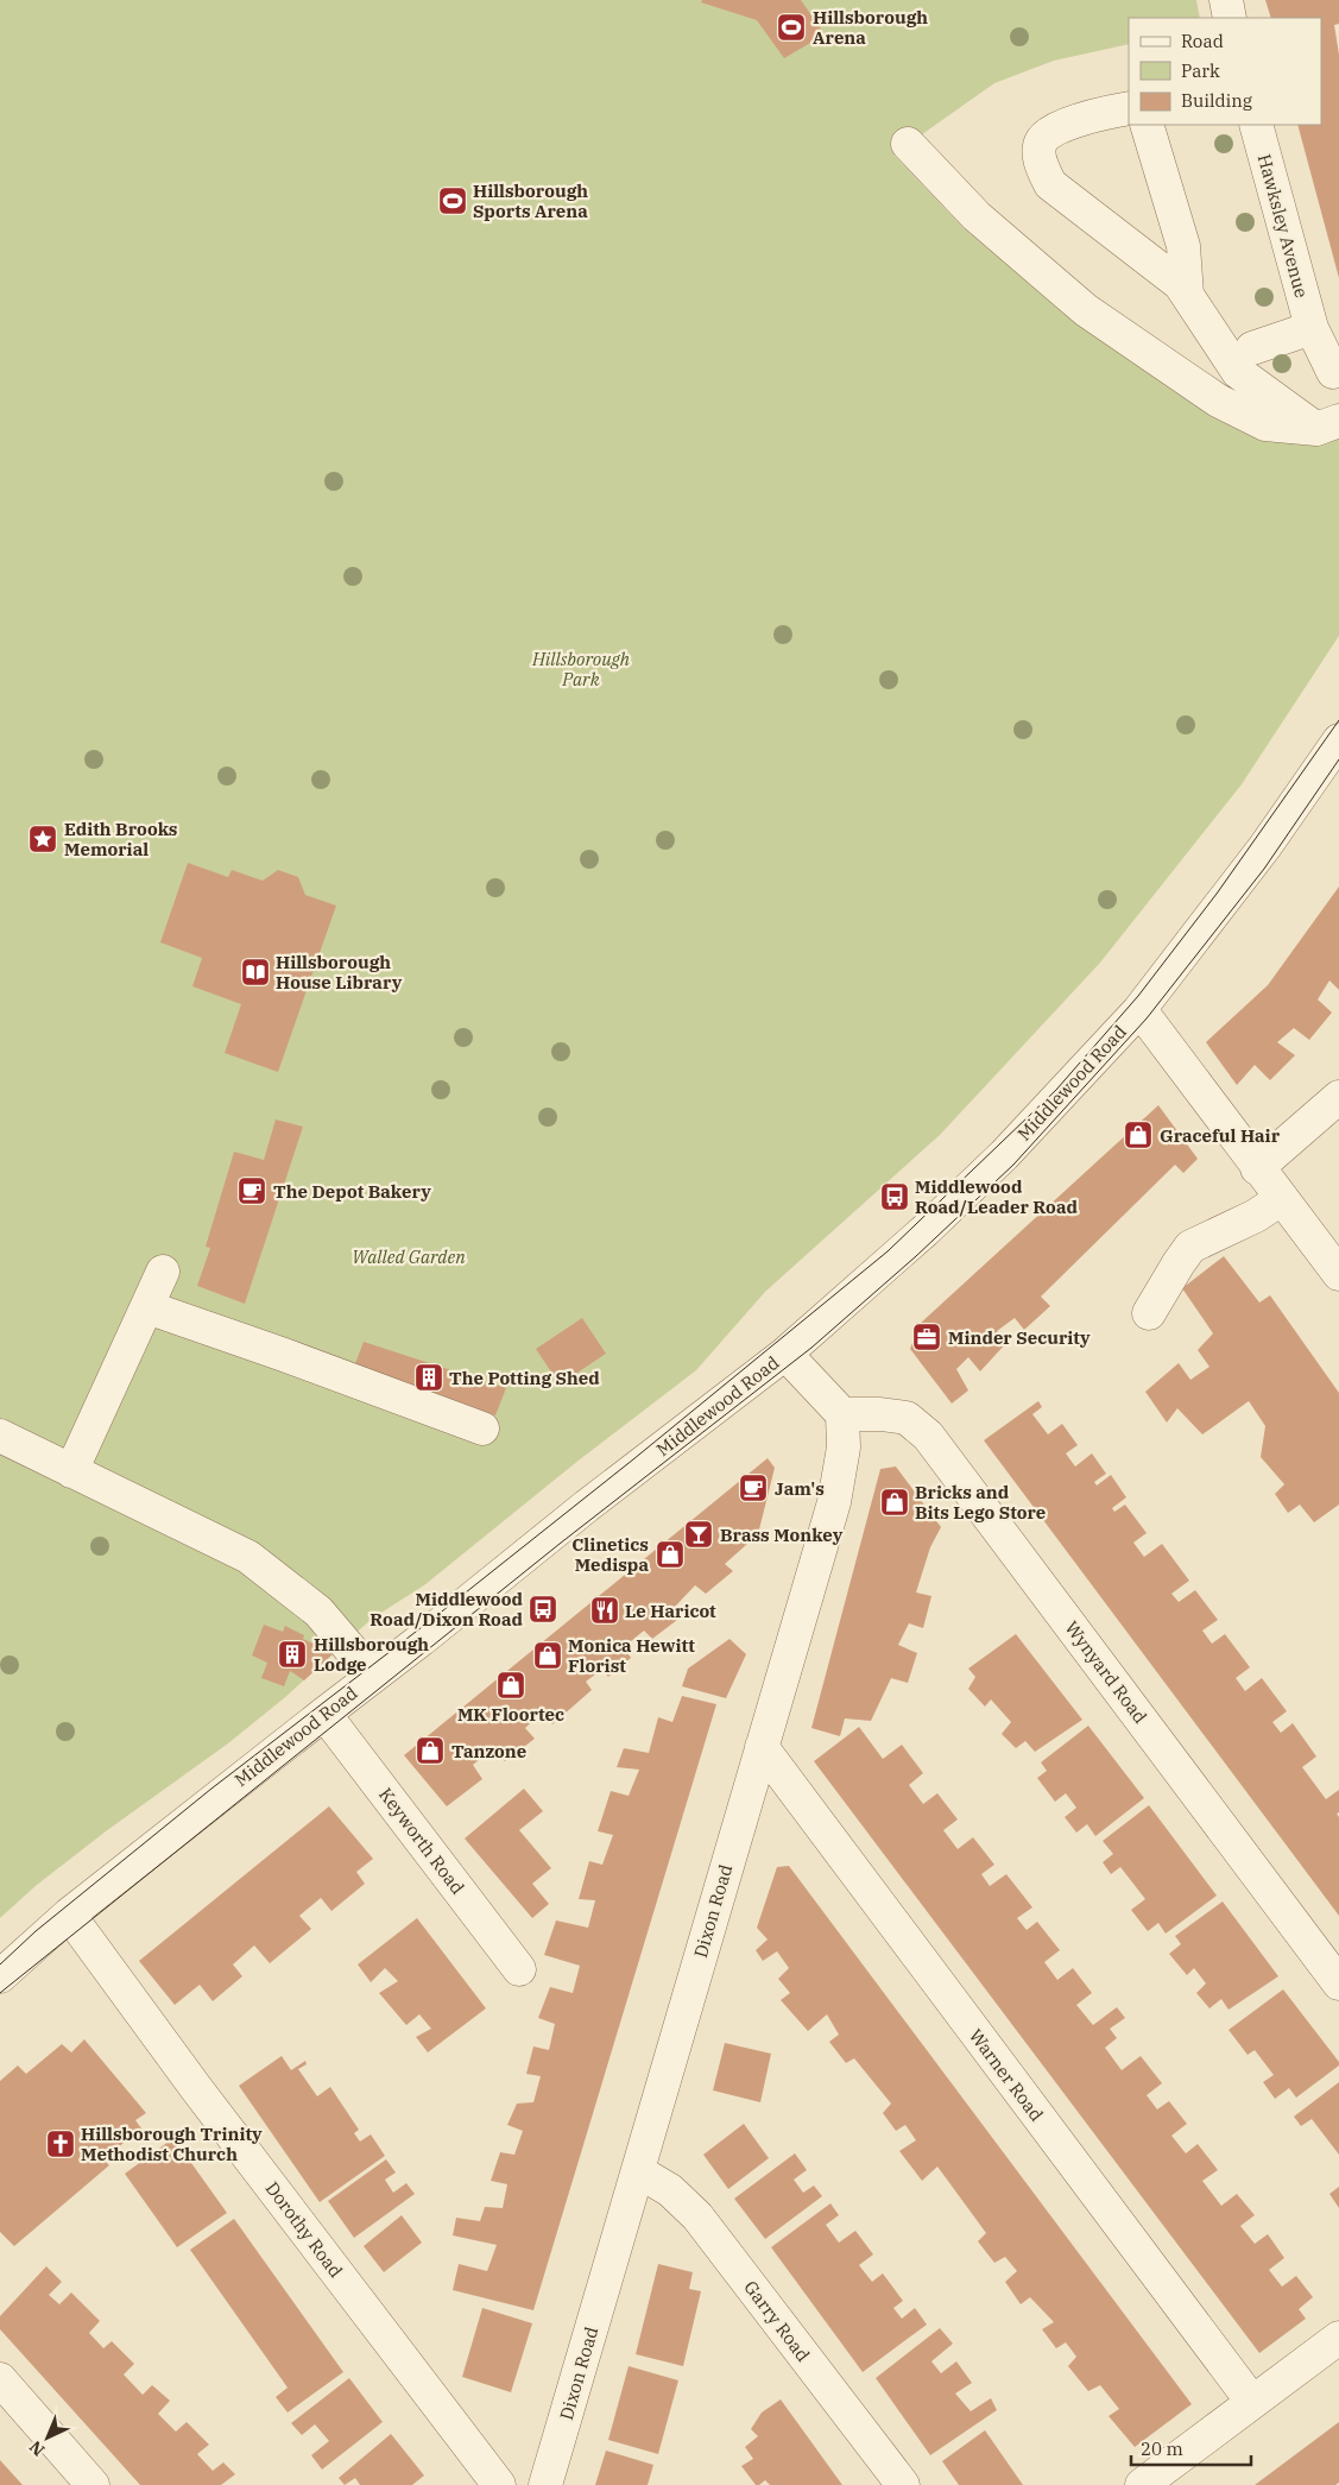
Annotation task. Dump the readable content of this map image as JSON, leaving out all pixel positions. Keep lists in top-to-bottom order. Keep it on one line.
{"streets":{"street":["Hawksley Avenue","Middlewood Road","Wynyard Road","Keyworth Road","Dixon Road","Warner Road","Dorothy Road","Garry Road"]},"crossings":[["Middlewood Road","Keyworth Road"],["Middlewood Road","Dorothy Road"],["Wynyard Road","Dixon Road"],["Dixon Road","Warner Road"],["Dixon Road","Garry Road"]],"parks":["Hillsborough Park","Walled Garden"],"places":{"sports":["Hillsborough Arena","Hillsborough Sports Arena"],"place":["Edith Brooks Memorial"],"library":["Hillsborough House Library"],"shop":["Graceful Hair","Bricks and Bits Lego Store","Clinetics Medispa","Monica Hewitt Florist","MK Floortec","Tanzone"],"cafe":["The Depot Bakery","Jam's"],"bus stop":["Middlewood Road/Leader Road","Middlewood Road/Dixon Road"],"office":["Minder Security"],"building":["The Potting Shed","Hillsborough Lodge"],"bar":["Brass Monkey"],"restaurant":["Le Haricot"],"church":["Hillsborough Trinity Methodist Church"]},"legend":["Road","Park","Building"],"scale_bar":"20 m","north":"bottom left"}
